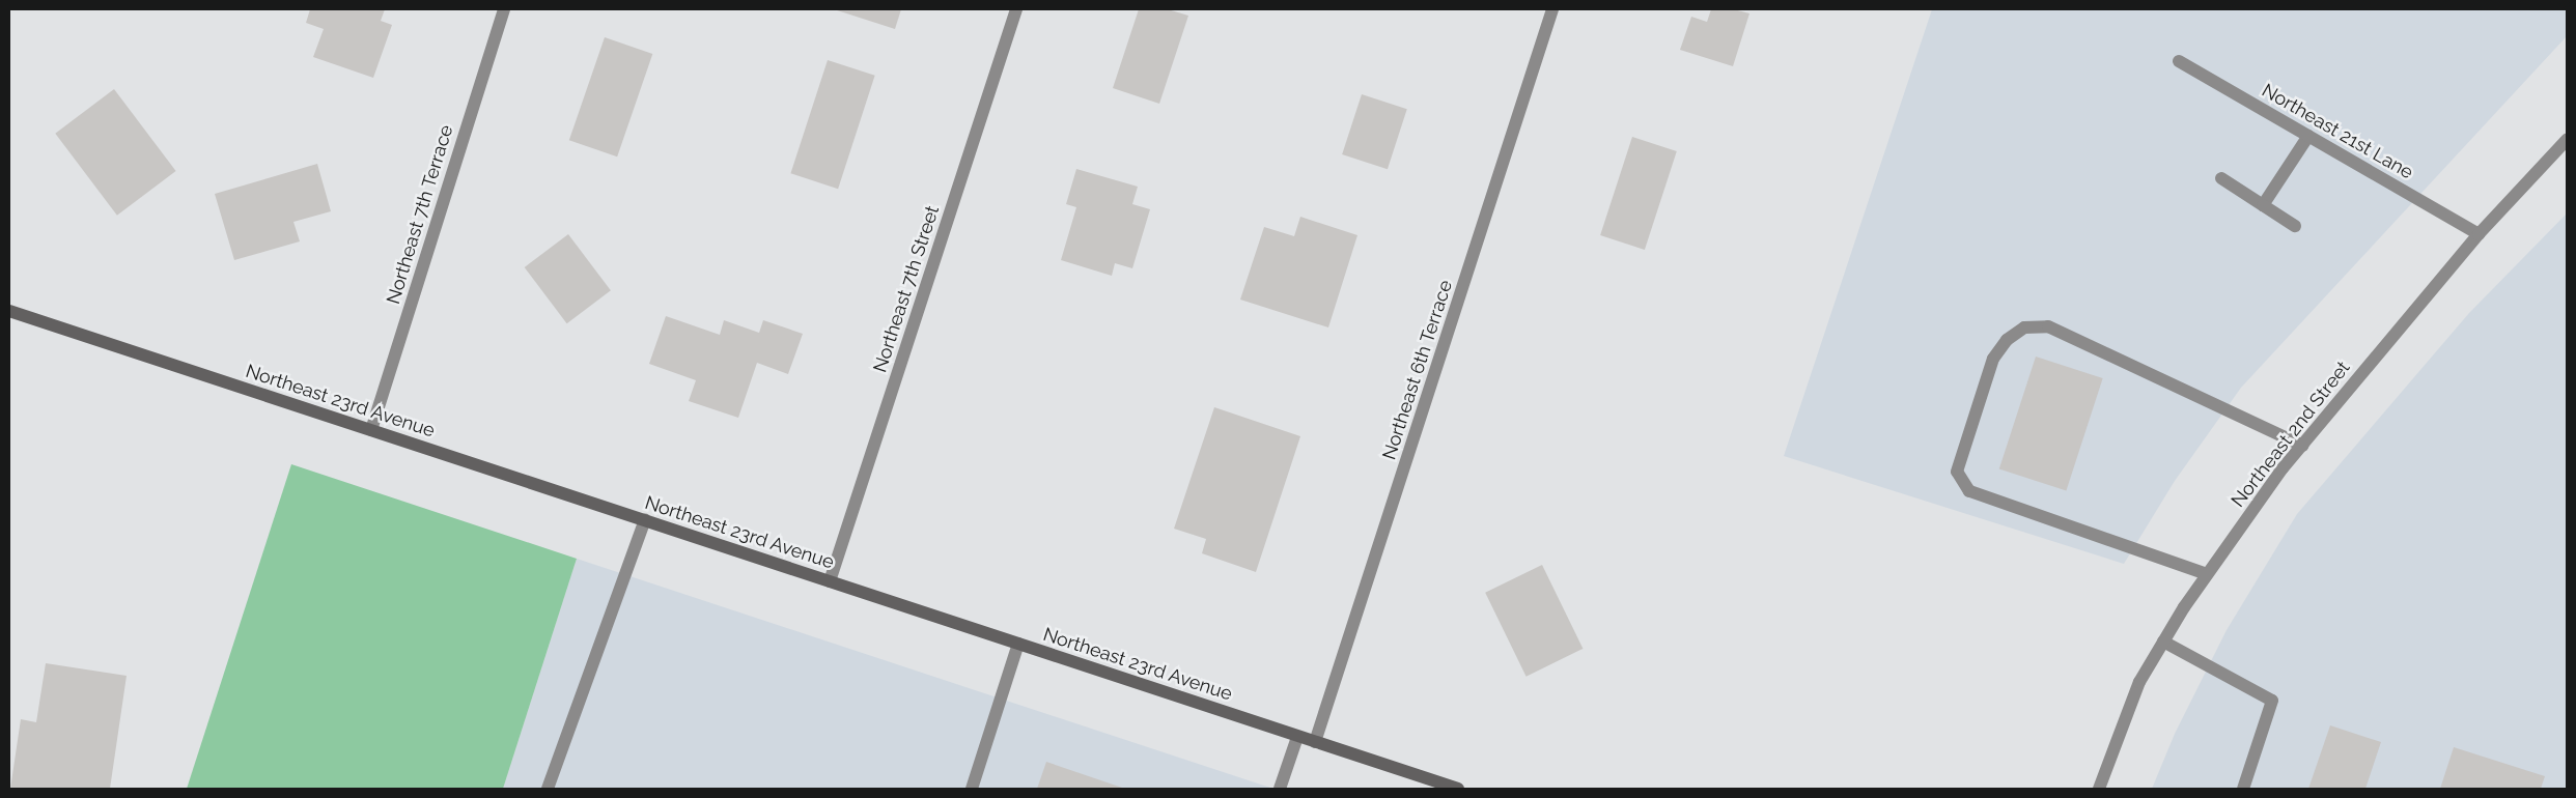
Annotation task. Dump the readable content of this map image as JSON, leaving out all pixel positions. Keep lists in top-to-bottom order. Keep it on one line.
{"streets":{"main road":["Northeast 23rd Avenue"],"street":["Northeast 21st Lane","Northeast 7th Terrace","Northeast 7th Street","Northeast 6th Terrace","Northeast 2nd Street"]},"crossings":[["Northeast 21st Lane","Northeast 2nd Street"],["Northeast 7th Terrace","Northeast 23rd Avenue"],["Northeast 7th Street","Northeast 23rd Avenue"],["Northeast 6th Terrace","Northeast 23rd Avenue"]]}
